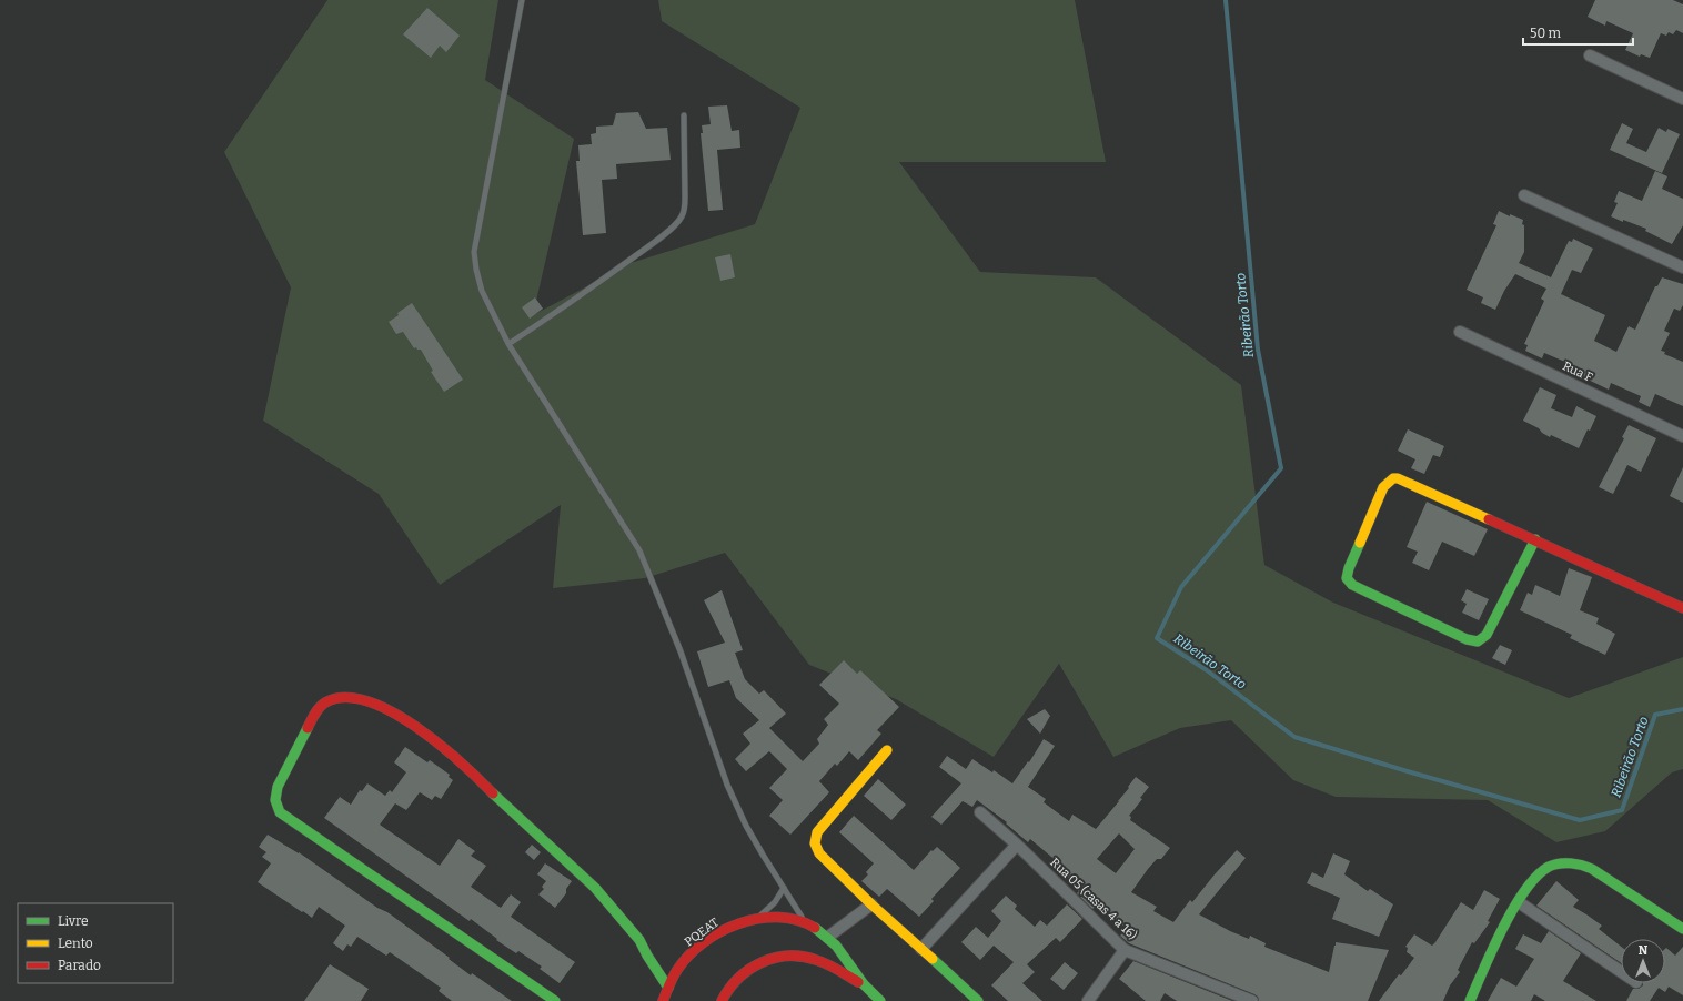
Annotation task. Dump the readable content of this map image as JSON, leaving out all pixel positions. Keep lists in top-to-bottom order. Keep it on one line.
{"streets":{"street":["Rua F","Rua 05 (casas 4 a 16)","PQEAT"]},"water":["Ribeirão Torto"],"legend":["Livre","Lento","Parado"],"scale_bar":"50 m","north":"top"}
